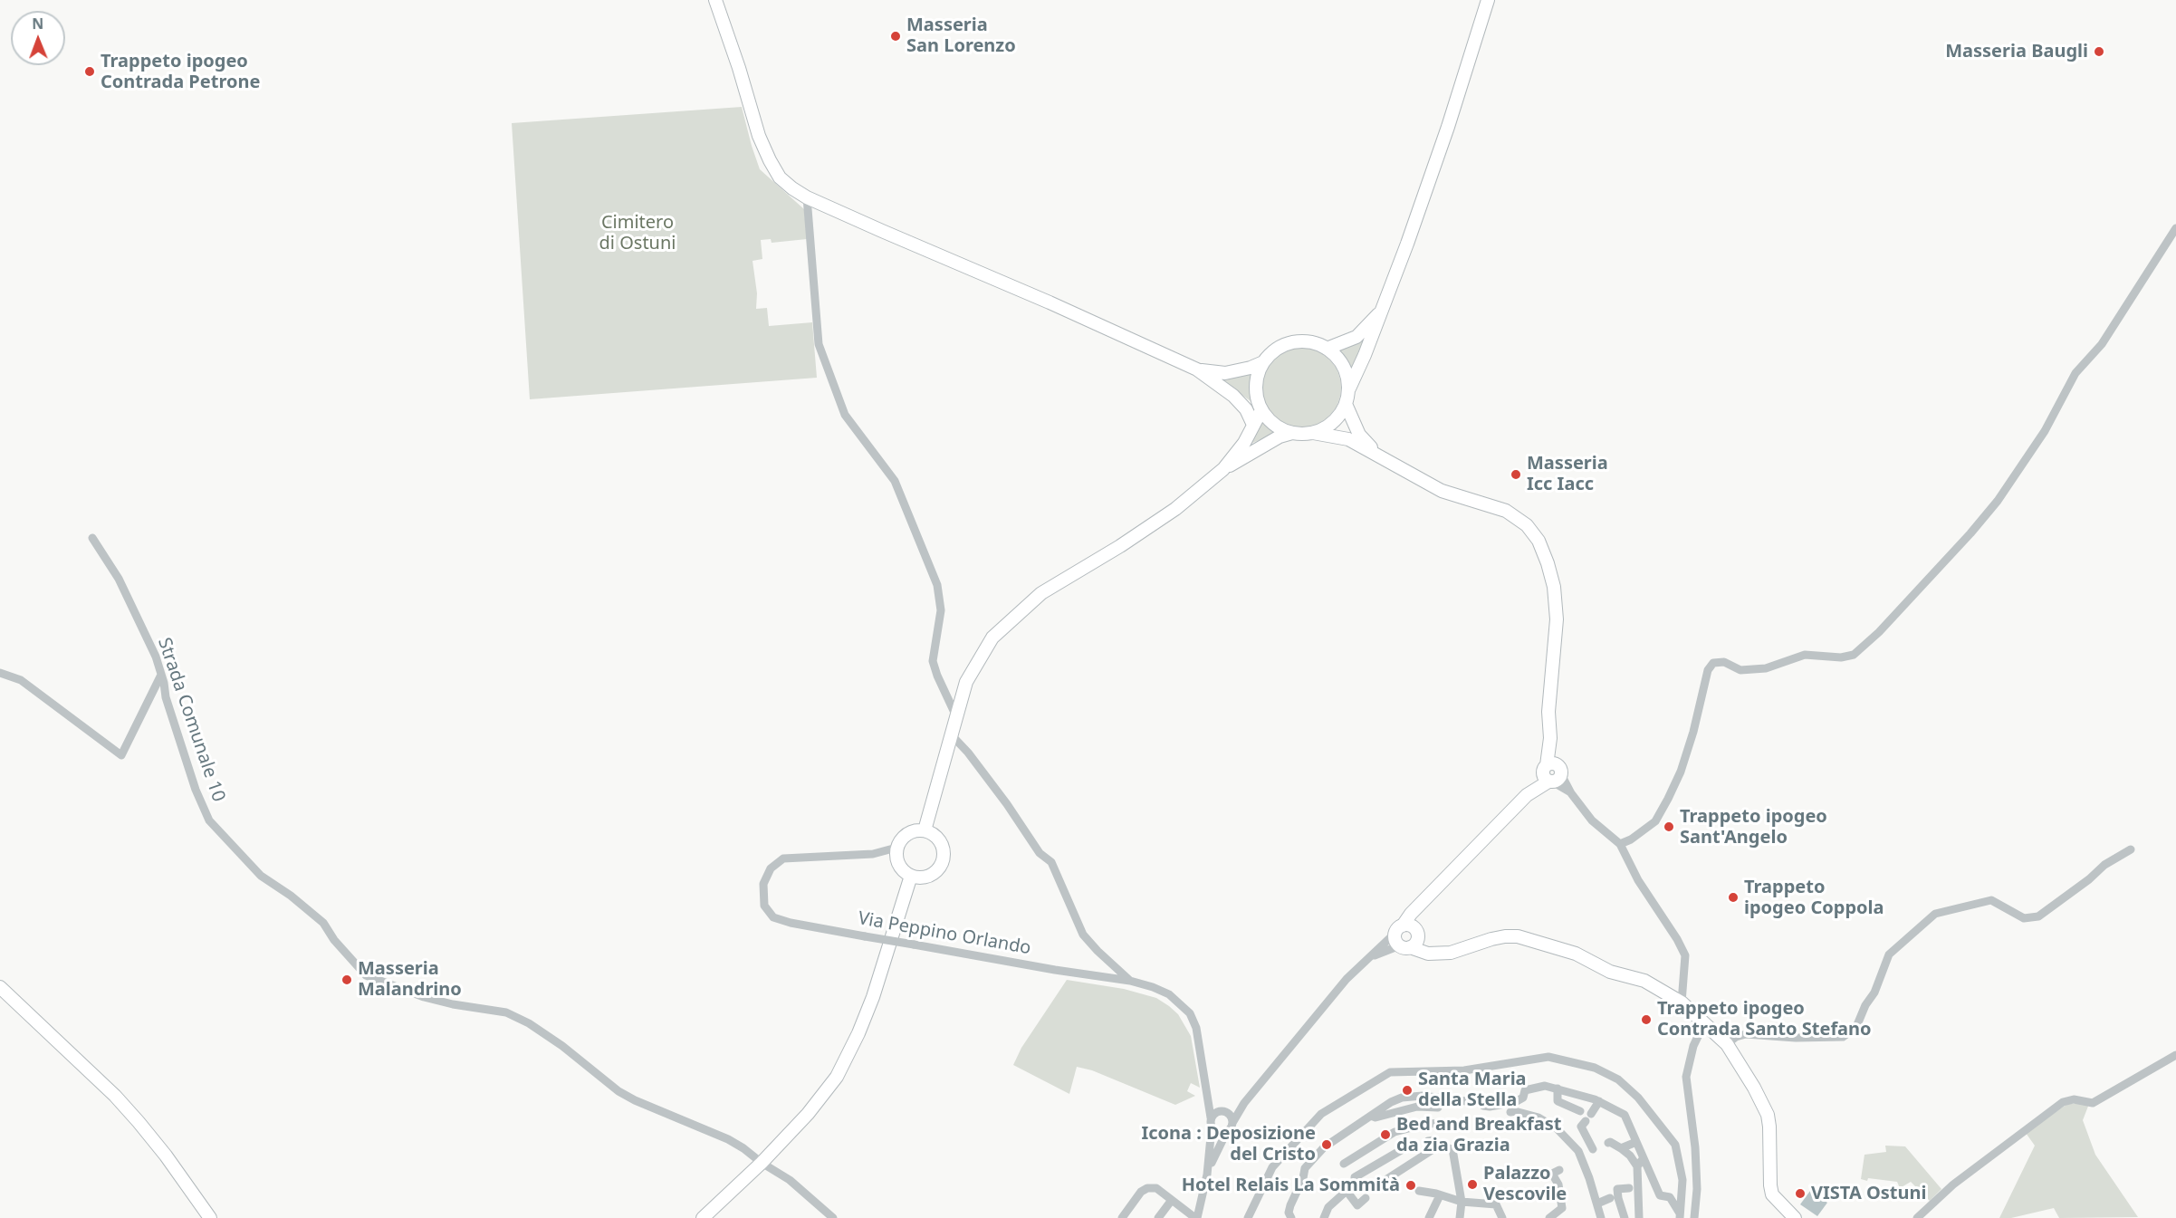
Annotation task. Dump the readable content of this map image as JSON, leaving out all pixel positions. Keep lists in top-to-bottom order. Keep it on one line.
{"streets":{"street":["Strada Comunale 10","Via Peppino Orlando"]},"parks":["Cimitero di Ostuni"],"places":["Masseria San Lorenzo","Masseria Baugli","Trappeto ipogeo Contrada Petrone","Masseria Icc Iacc","Trappeto ipogeo Sant'Angelo","Trappeto ipogeo Coppola","Masseria Malandrino","Trappeto ipogeo Contrada Santo Stefano","Santa Maria della Stella","Bed and Breakfast da zia Grazia","Icona : Deposizione del Cristo","Palazzo Vescovile","Hotel Relais La Sommità","VISTA Ostuni"],"north":"top"}
